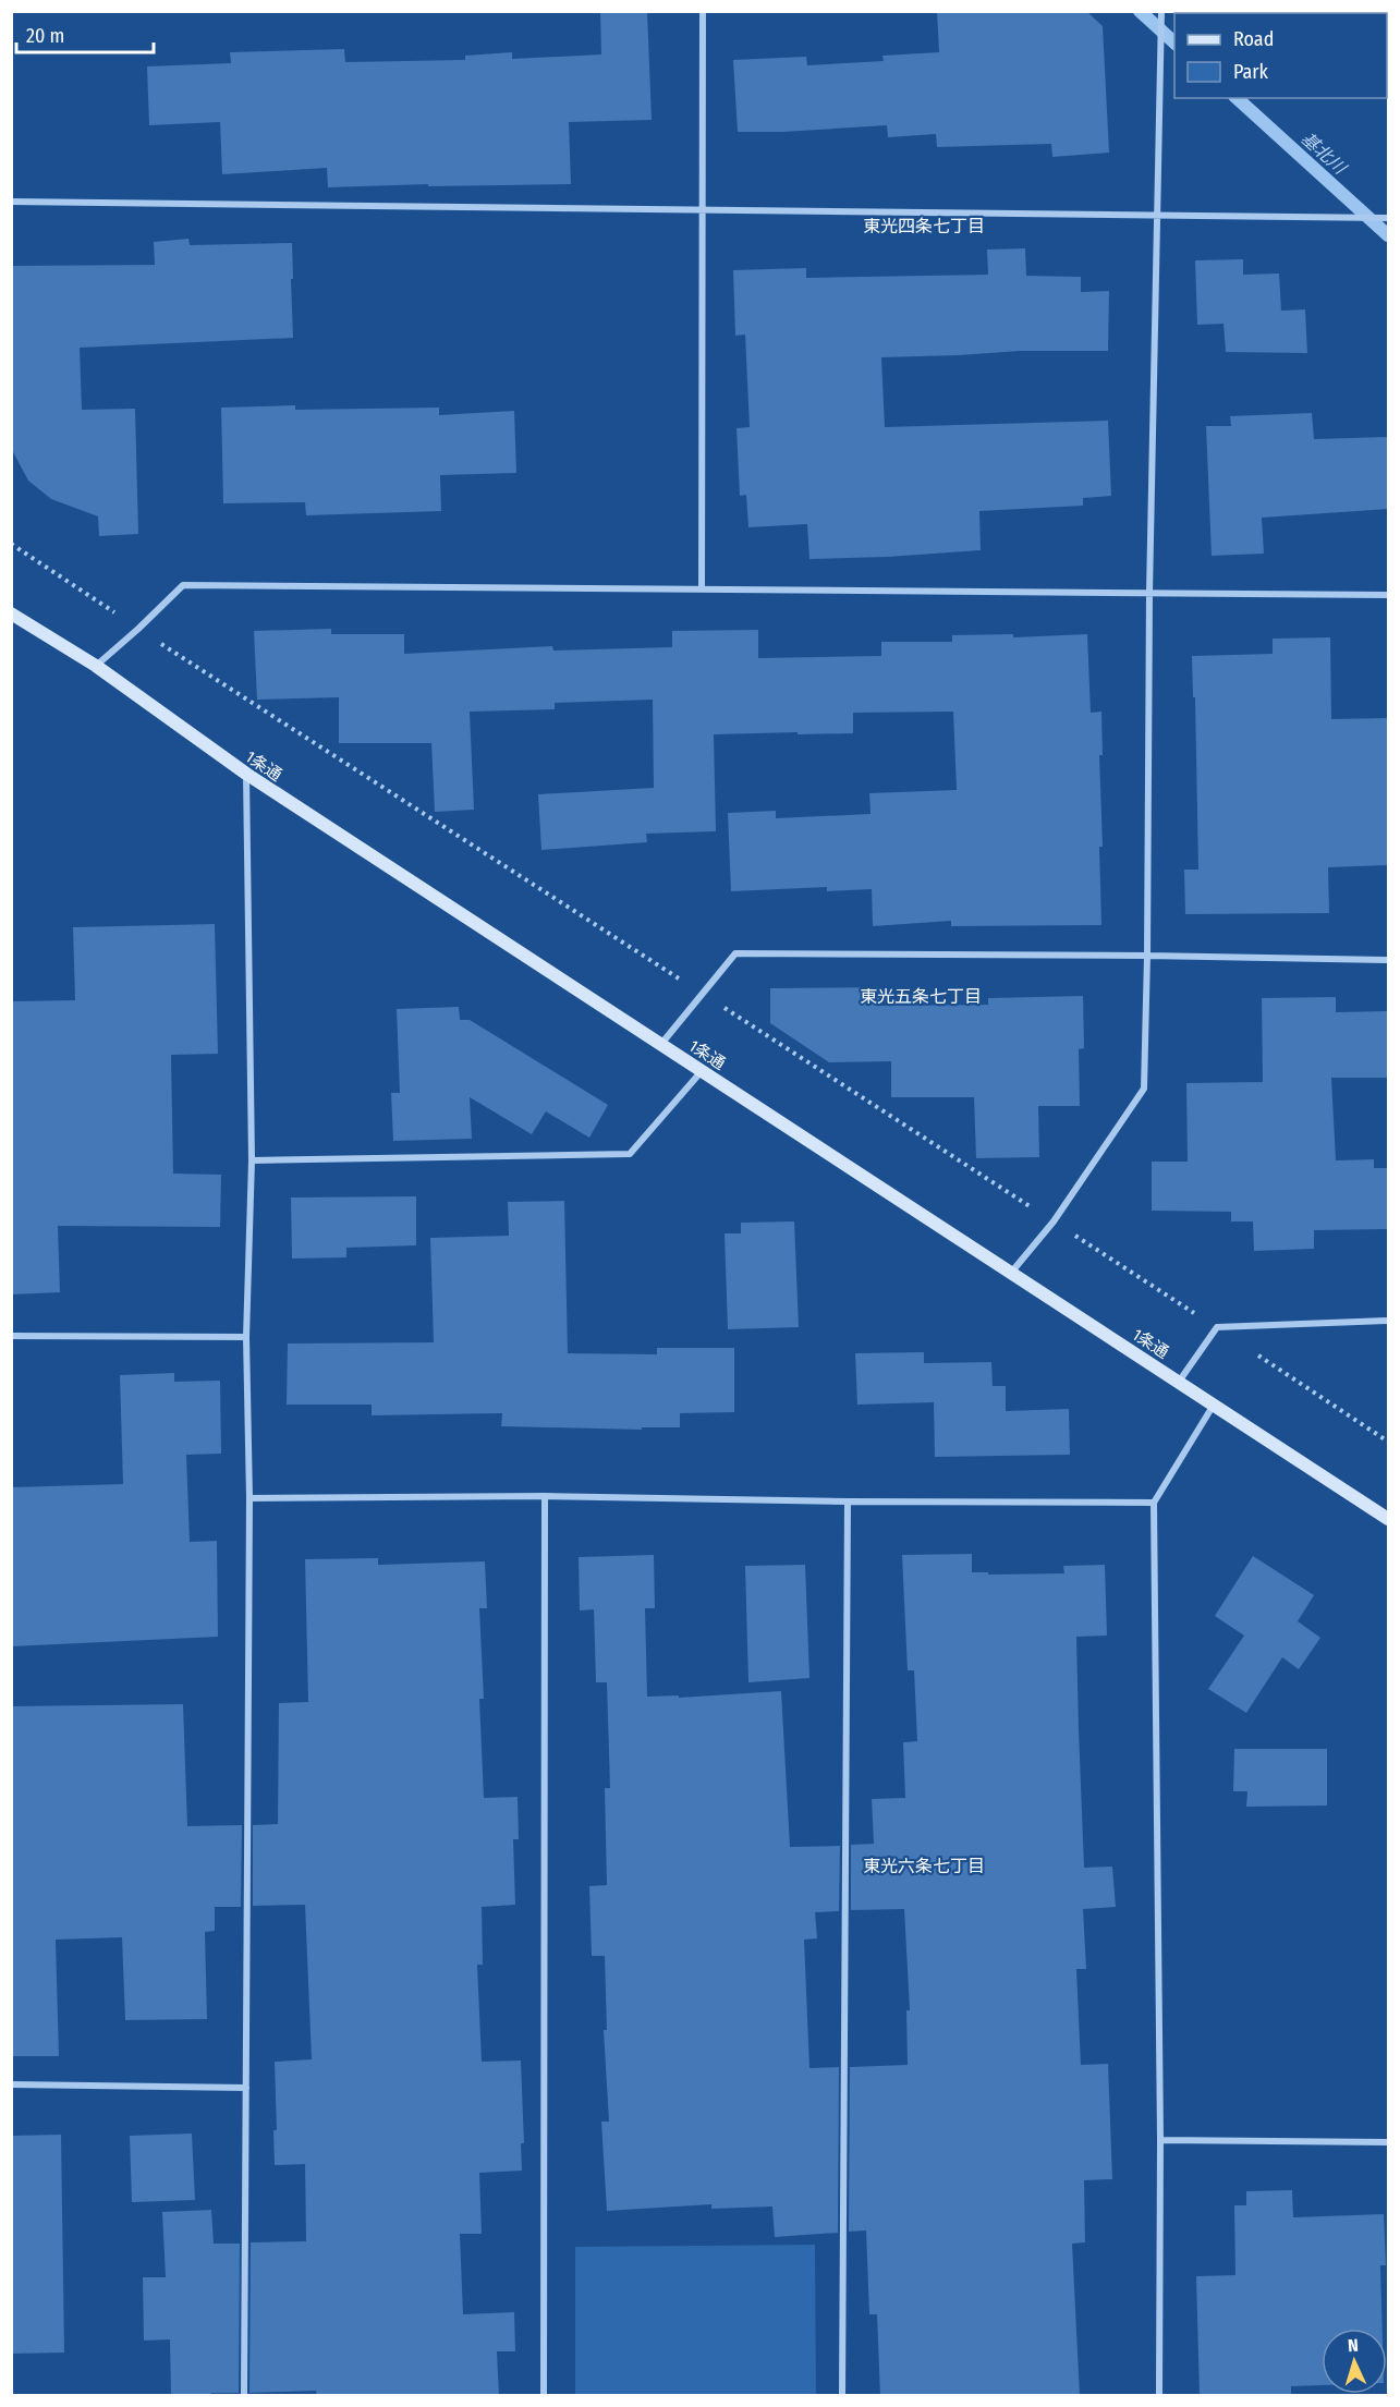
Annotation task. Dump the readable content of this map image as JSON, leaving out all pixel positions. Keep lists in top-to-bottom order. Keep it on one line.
{"streets":{"main road":["1条通"]},"districts":["東光四条七丁目","東光五条七丁目","東光六条七丁目"],"water":["基北川"],"legend":["Road","Park"],"scale_bar":"20 m","north":"top"}
